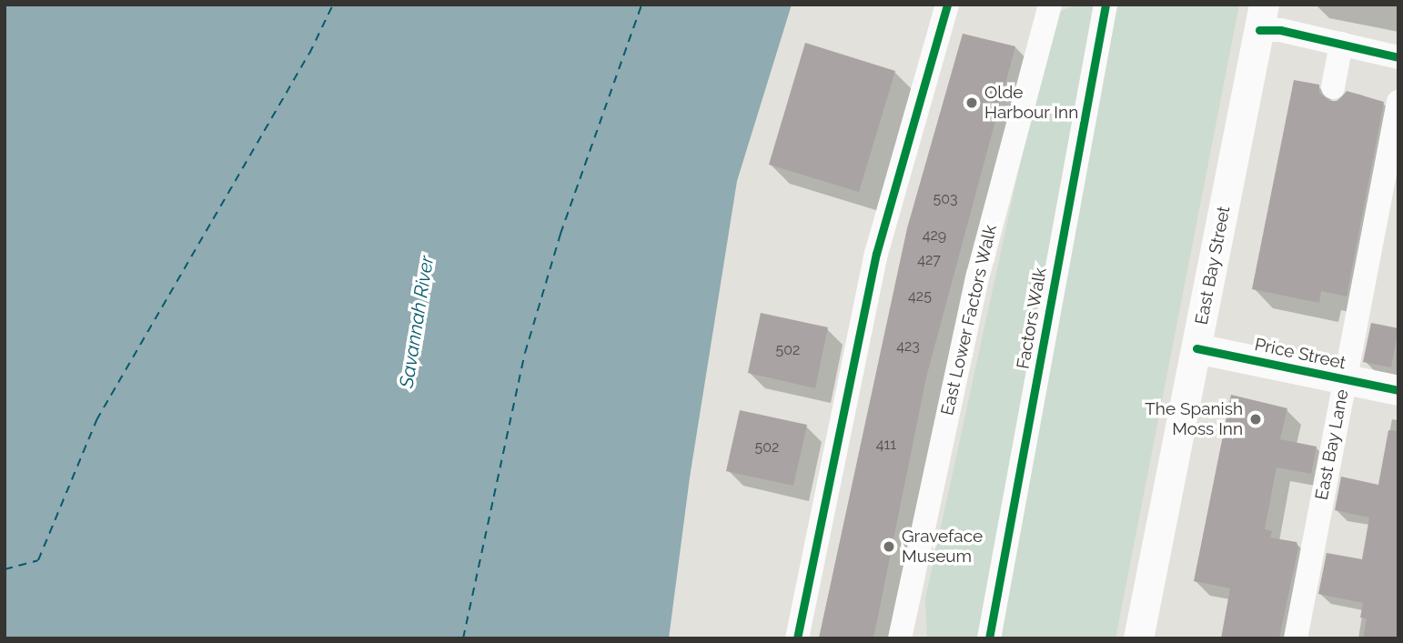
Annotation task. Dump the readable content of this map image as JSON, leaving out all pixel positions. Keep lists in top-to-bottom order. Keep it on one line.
{"streets":{"main road":["East Bay Street","Price Street"],"street":["Factors Walk","East Lower Factors Walk","East Bay Lane"]},"crossings":[["East Bay Street","Price Street"],["Price Street","East Bay Lane"]],"water":["Savannah River"],"places":["Olde Harbour Inn","The Spanish Moss Inn","Graveface Museum"],"house_numbers":["503","429","427","425","423","502","411","502"]}
